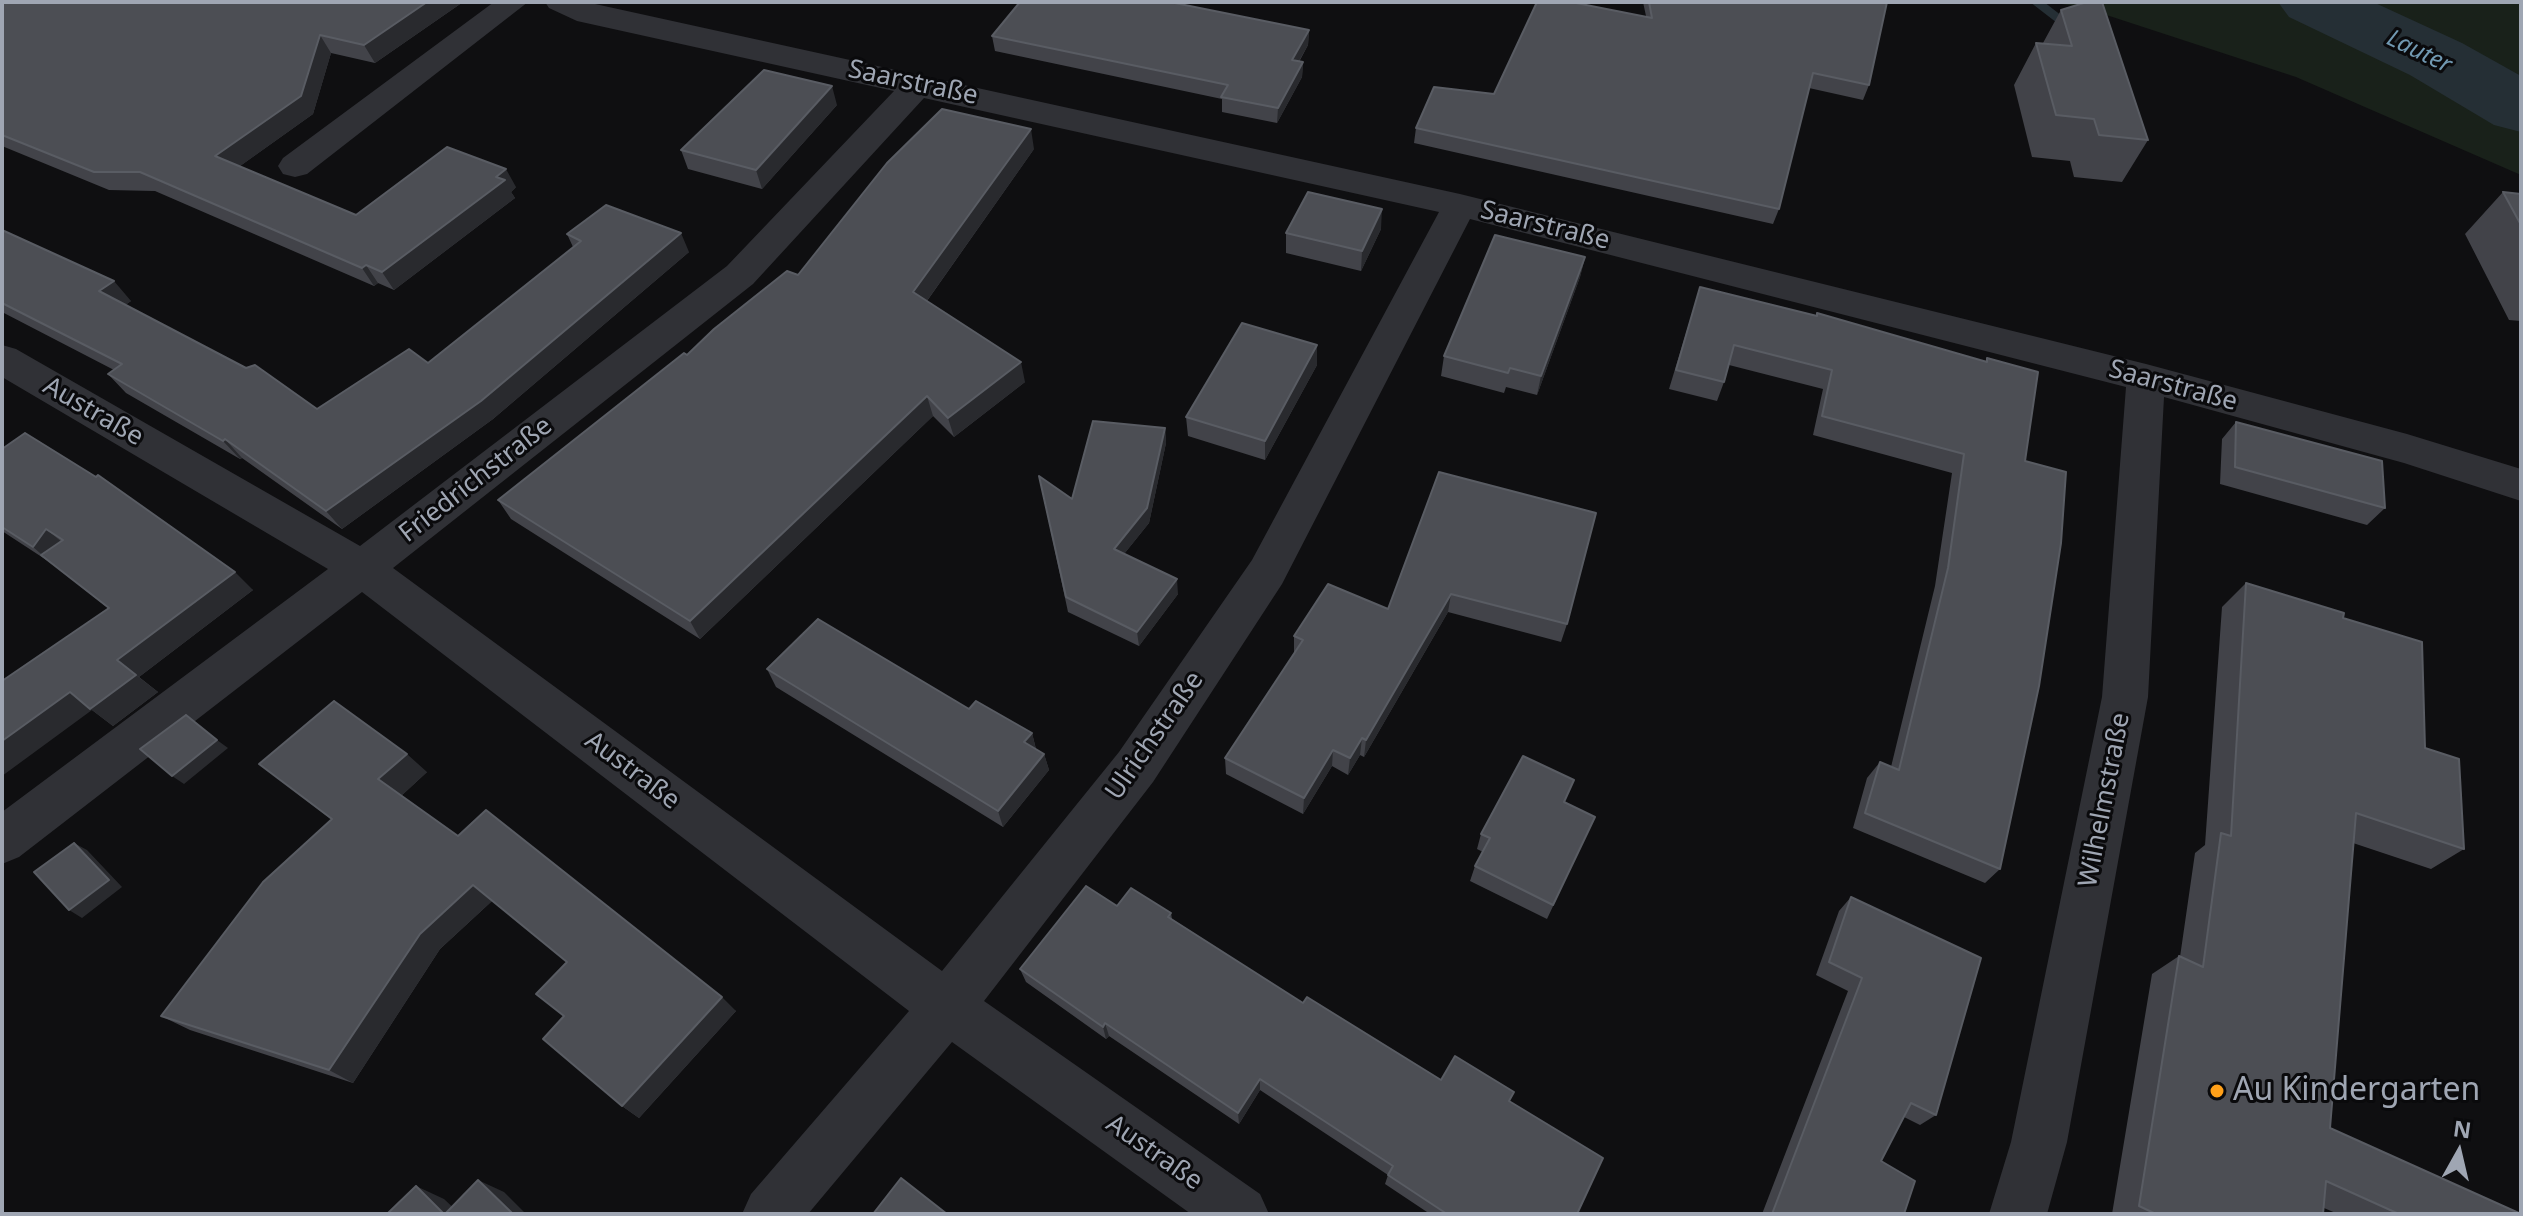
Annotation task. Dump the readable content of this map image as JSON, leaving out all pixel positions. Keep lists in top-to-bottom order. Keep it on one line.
{"streets":{"street":["Saarstraße","Austraße","Friedrichstraße","Ulrichstraße","Wilhelmstraße"]},"crossings":[["Saarstraße","Friedrichstraße"],["Saarstraße","Ulrichstraße"],["Saarstraße","Wilhelmstraße"],["Austraße","Friedrichstraße"],["Austraße","Ulrichstraße"]],"water":["Lauter"],"places":["Au Kindergarten"],"north":"top"}
